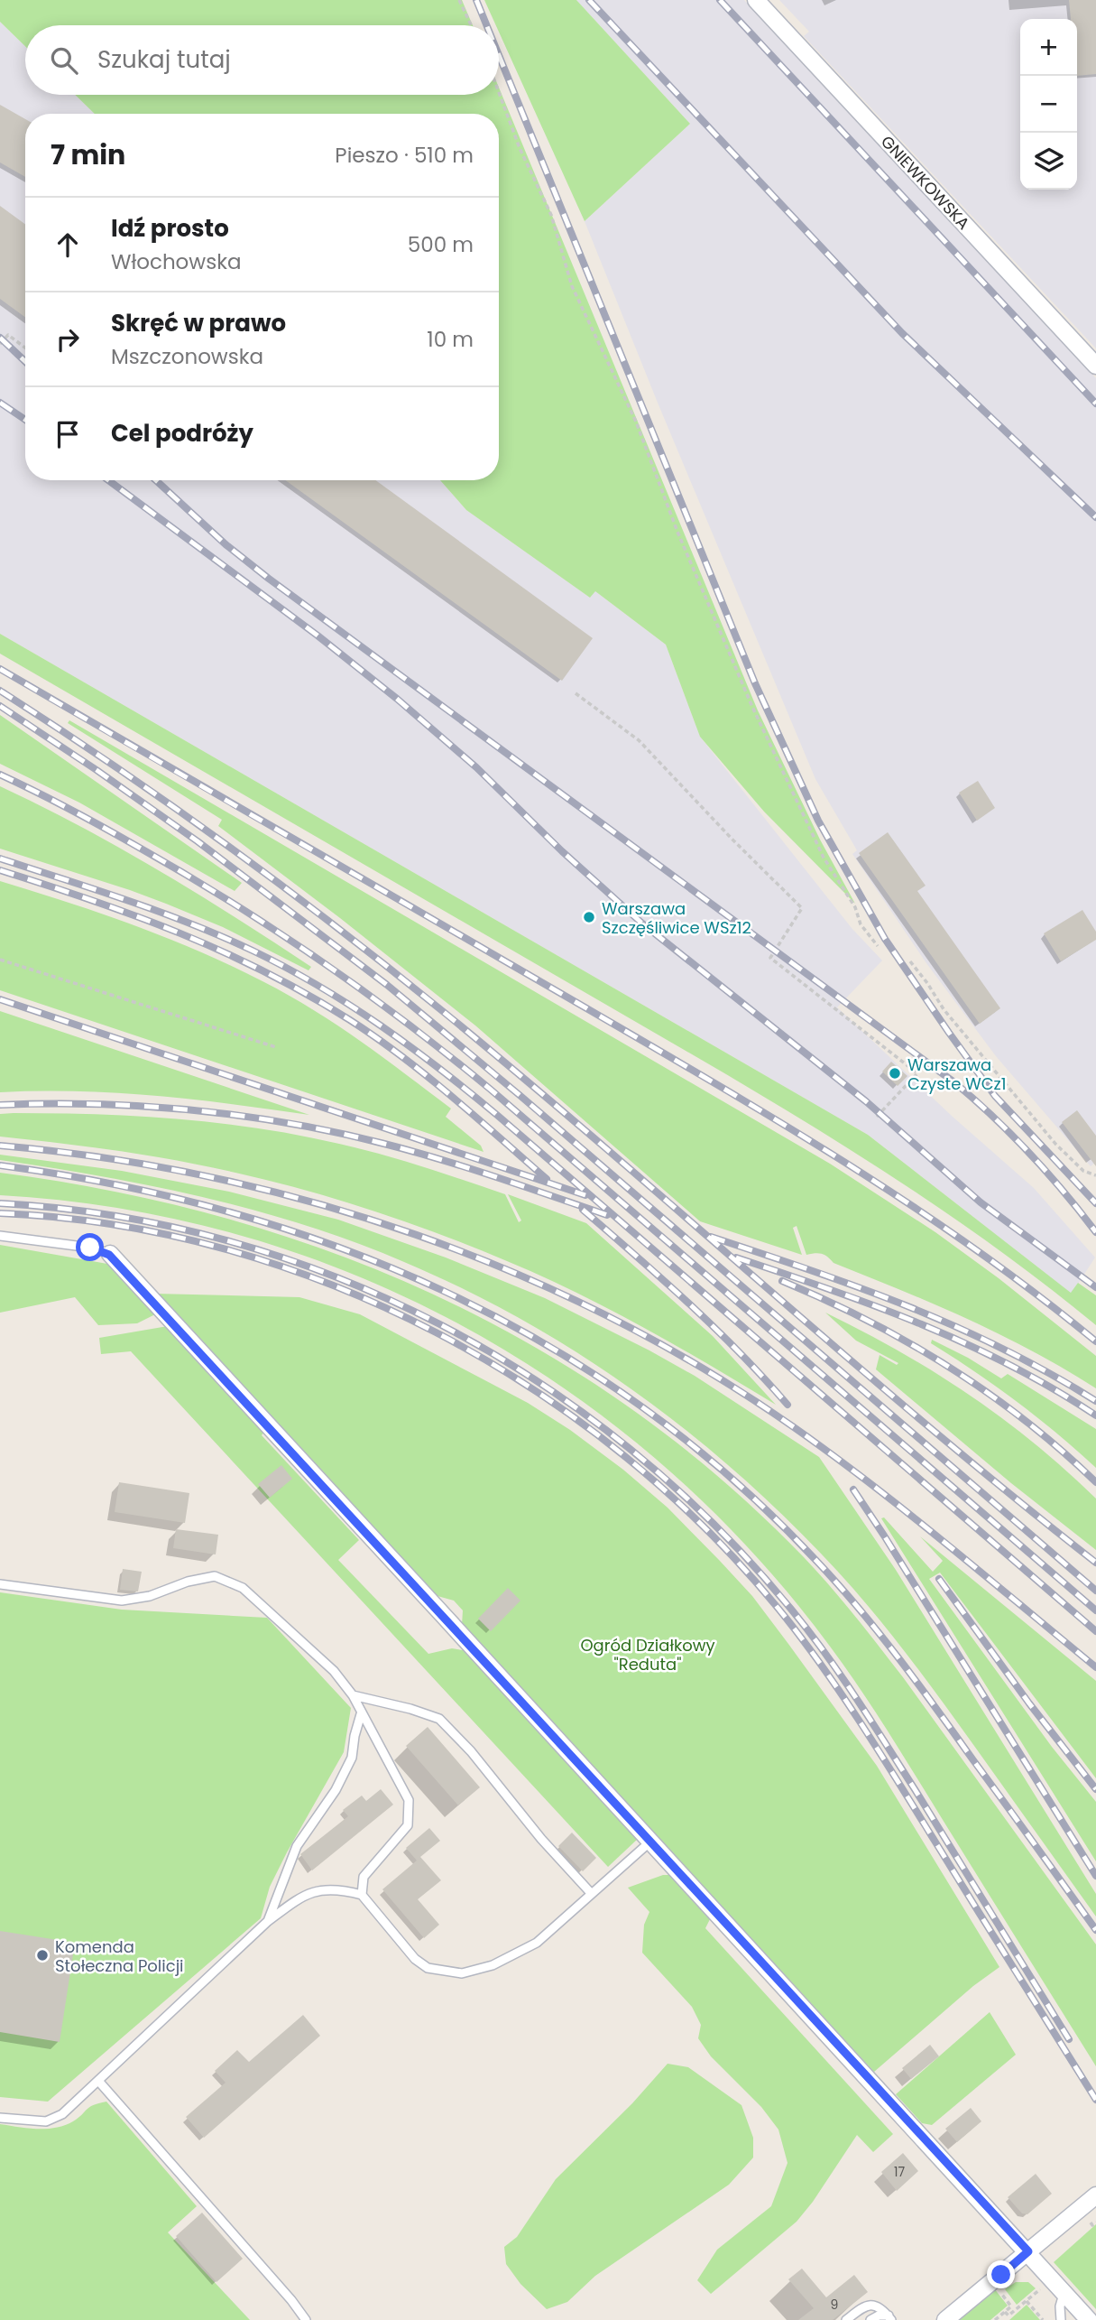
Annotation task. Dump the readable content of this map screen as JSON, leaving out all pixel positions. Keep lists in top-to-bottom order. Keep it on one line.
{"streets":{"street":["GNIEWKOWSKA"]},"parks":["Ogród Działkowy \"Reduta\""],"places":["Warszawa Szczęśliwice WSz12","Warszawa Czyste WCz1","Komenda Stołeczna Policji"],"house_numbers":["17","9"],"page":{"map_buttons":["+","−"],"search":"Szukaj tutaj","heading":["7 min","Pieszo · 510 m"],"list":[["Idź prosto","Włochowska","500 m"],["Skręć w prawo","Mszczonowska","10 m"],"Cel podróży"]}}
